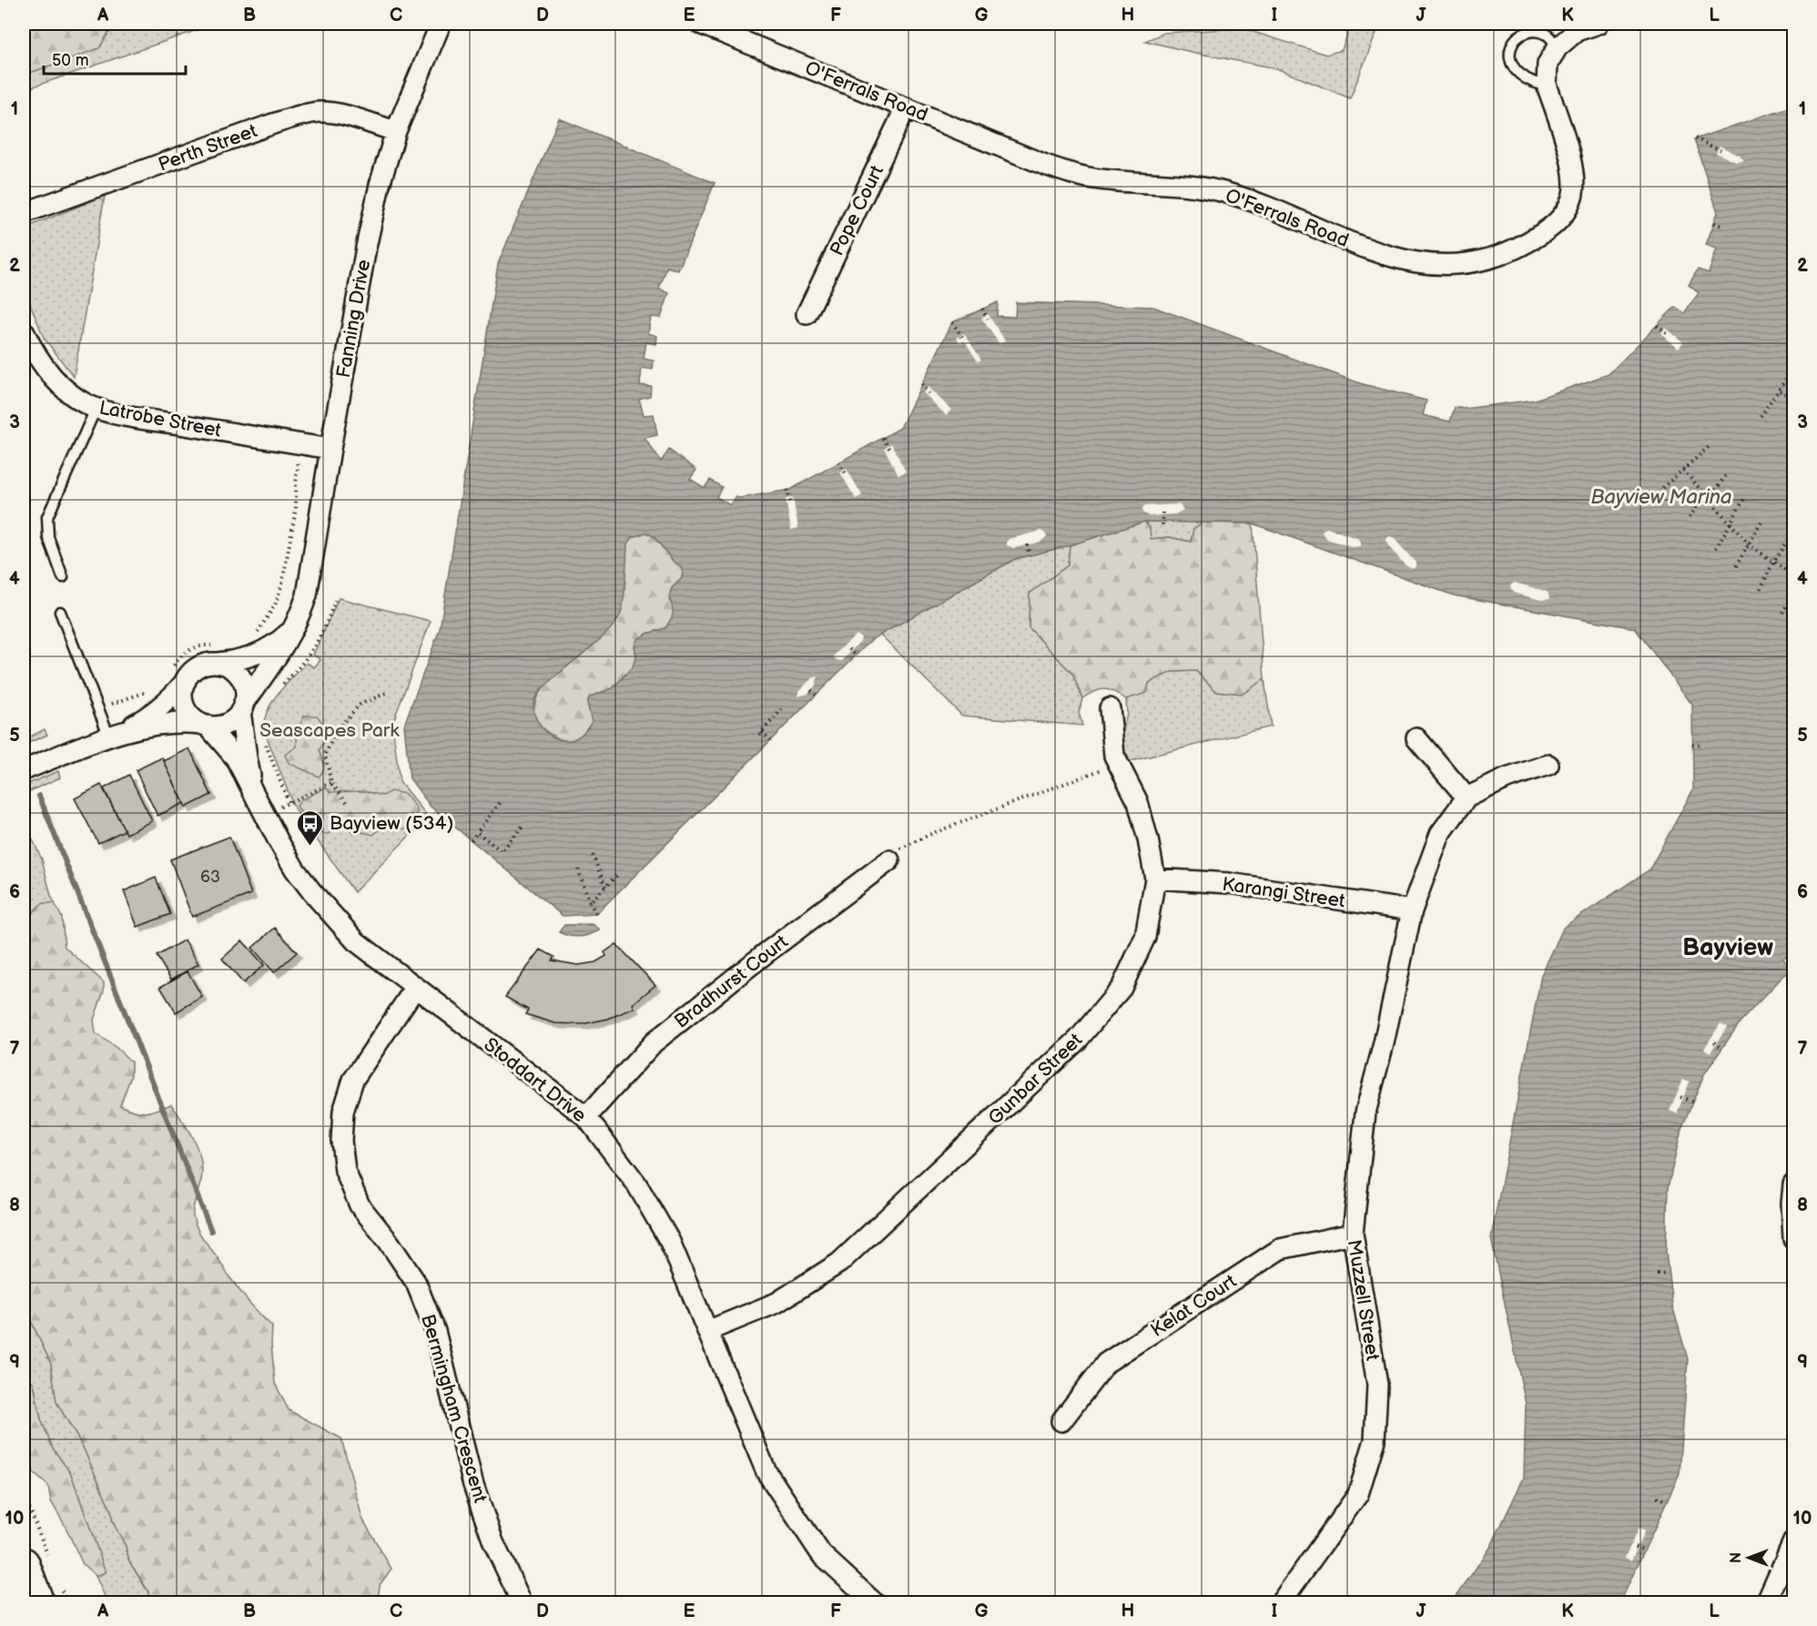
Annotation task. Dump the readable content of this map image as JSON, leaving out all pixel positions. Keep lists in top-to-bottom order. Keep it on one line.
{"streets":{"street":["O'Ferrals Road","Perth Street","Pope Court","Fanning Drive","Latrobe Street","Karangi Street","Bradhurst Court","Gunbar Street","Stoddart Drive","Muzzell Street","Kelat Court","Bermingham Crescent"]},"crossings":[["O'Ferrals Road","Pope Court"],["Perth Street","Fanning Drive"],["Fanning Drive","Latrobe Street"],["Fanning Drive","Stoddart Drive"],["Karangi Street","Gunbar Street"],["Karangi Street","Muzzell Street"],["Bradhurst Court","Stoddart Drive"],["Gunbar Street","Stoddart Drive"],["Stoddart Drive","Bermingham Crescent"],["Muzzell Street","Kelat Court"]],"districts":["Bayview"],"water":["Bayview Marina"],"parks":["Seascapes Park"],"places":{"bus stop":["Bayview (534)"]},"house_numbers":["63"],"scale_bar":"50 m","north":"left","grid":{"columns":["A","B","C","D","E","F","G","H","I","J","K","L"],"rows":["1","2","3","4","5","6","7","8","9","10"]}}
